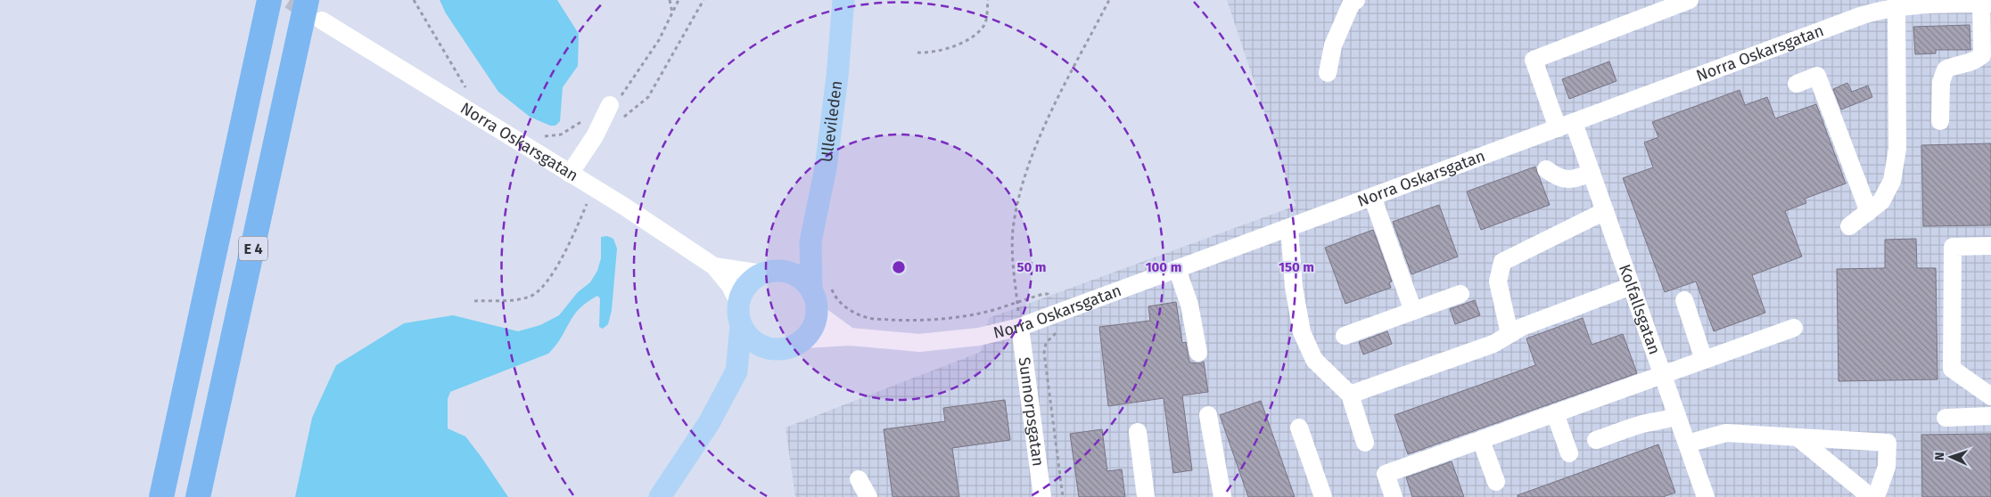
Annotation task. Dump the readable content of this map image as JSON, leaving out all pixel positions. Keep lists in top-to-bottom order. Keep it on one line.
{"streets":{"highway":["E 4"],"main road":["Ullevileden"],"street":["Norra Oskarsgatan","Kolfallsgatan","Sunnorpsgatan"]},"crossings":[["Norra Oskarsgatan","Ullevileden"],["Norra Oskarsgatan","Kolfallsgatan"],["Norra Oskarsgatan","Sunnorpsgatan"]],"north":"left","rings":["50 m","100 m","150 m"]}
